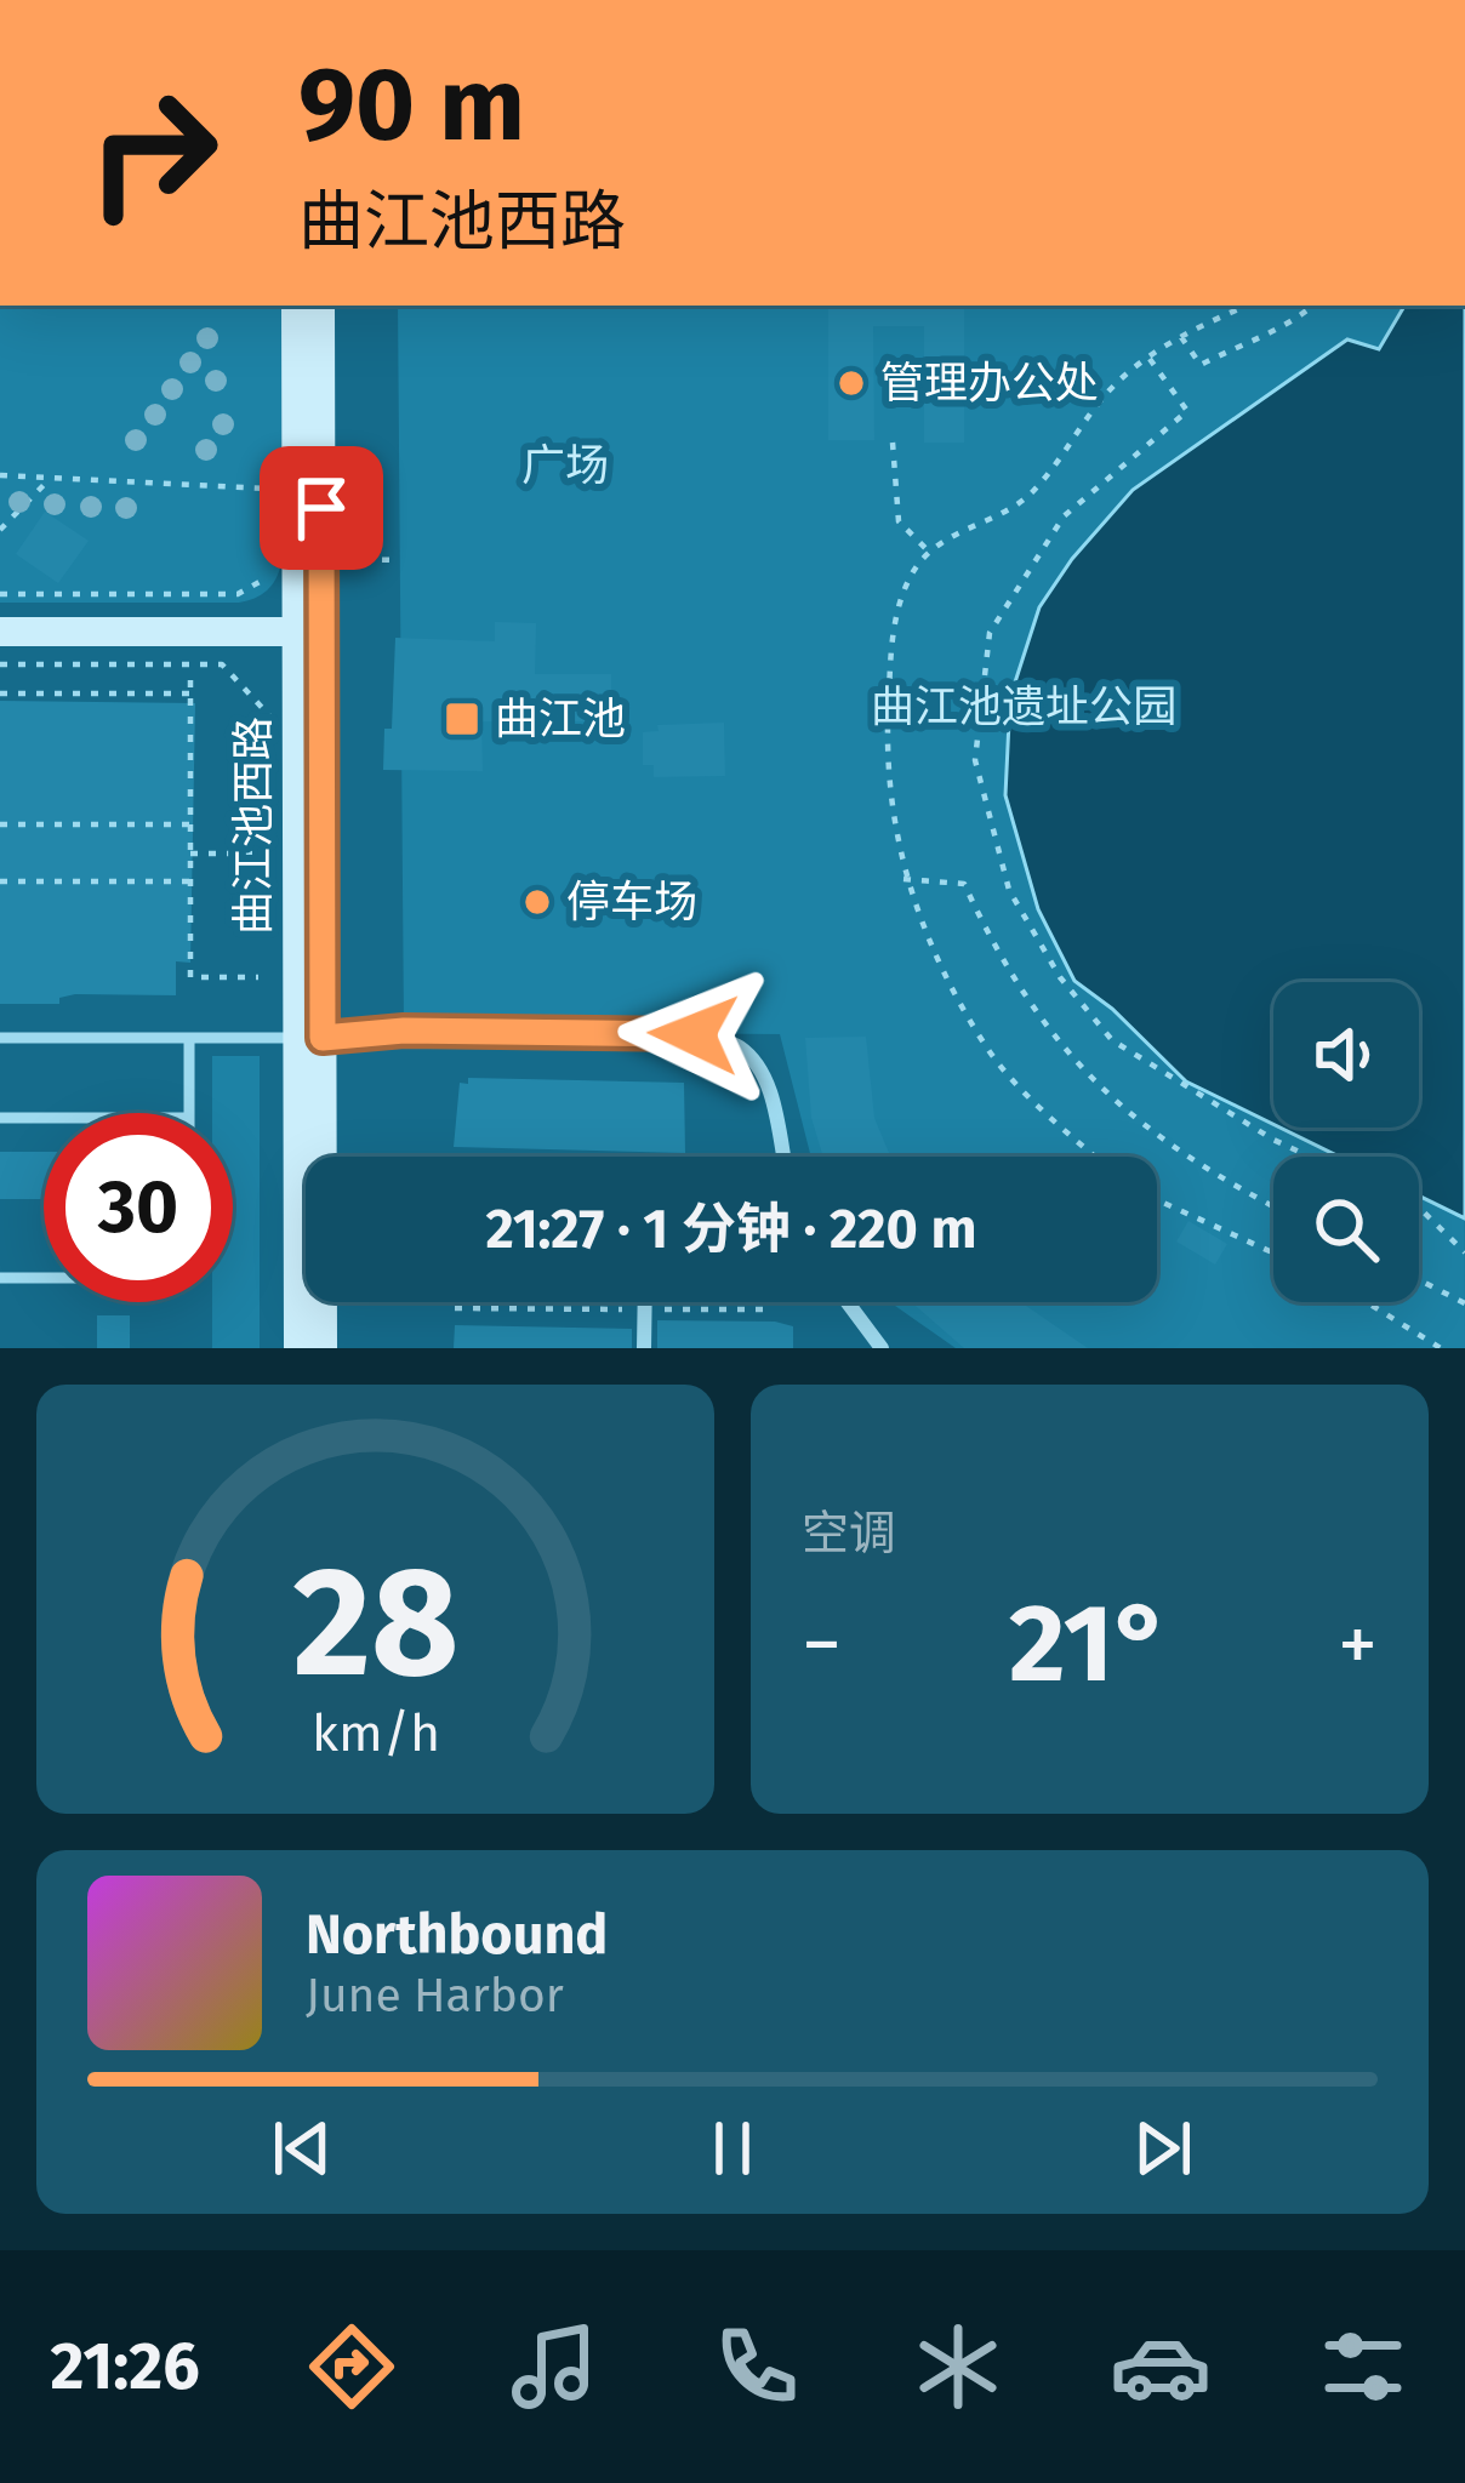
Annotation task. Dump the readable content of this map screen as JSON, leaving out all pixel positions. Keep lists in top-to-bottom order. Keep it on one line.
{"streets":{"street":["曲江池西路"]},"parks":["广场","曲江池遗址公园"],"places":{"other":["管理办公处","停车场"],"transit":["曲江池"]},"page":{"turn":["90 m","曲江池西路"],"limit":"30","trip":"21:27 · 1 分钟 · 220 m","tile":"空调","heat":["−","21°","+"],"song":["Northbound","June Harbor"],"tabs":"21:26","gauge":["28","km/h"]}}
